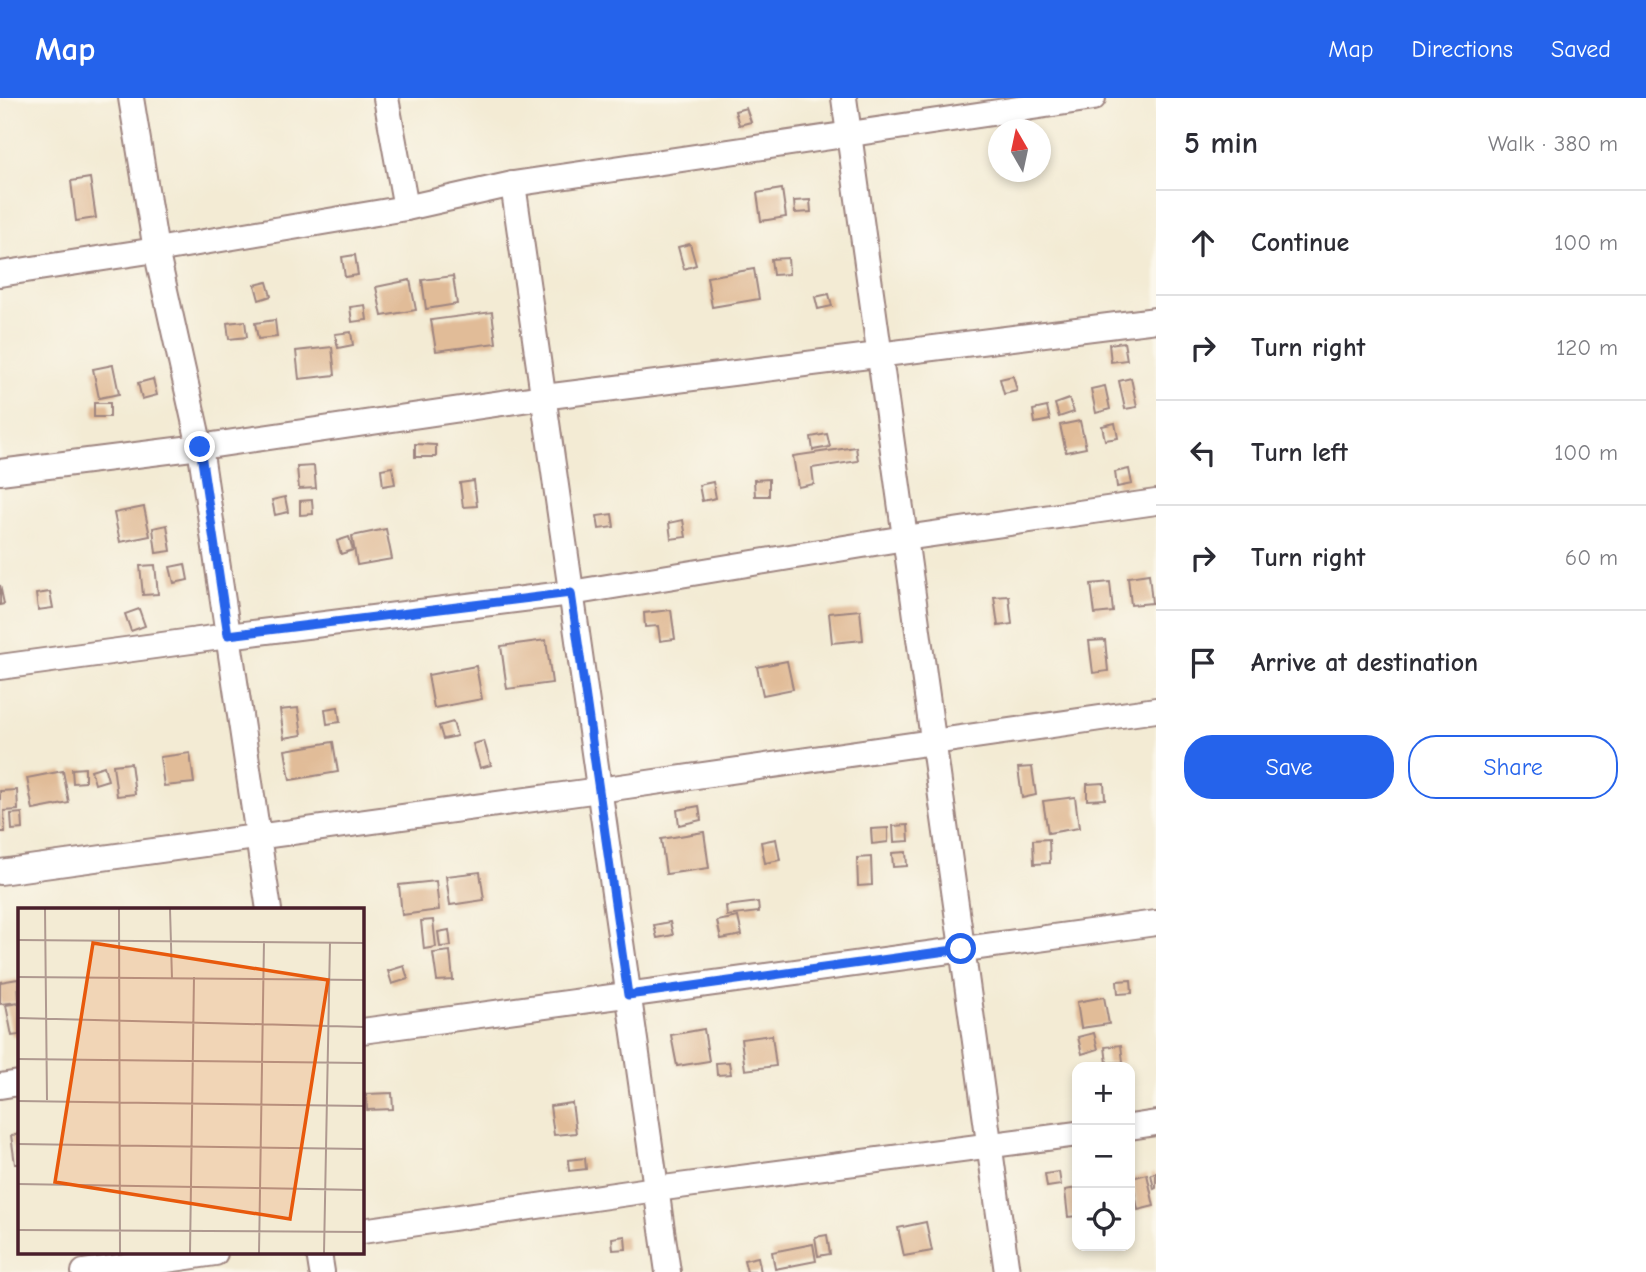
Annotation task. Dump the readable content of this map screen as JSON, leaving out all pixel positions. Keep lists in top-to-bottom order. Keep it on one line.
{"north":"top","page":{"header":"Map","nav":["Map","Directions","Saved"],"heading":["5 min","Walk · 380 m"],"list":[["Continue","100 m"],["Turn right","120 m"],["Turn left","100 m"],["Turn right","60 m"],"Arrive at destination"],"buttons":["Save","Share"],"map_buttons":["+","−"]}}
